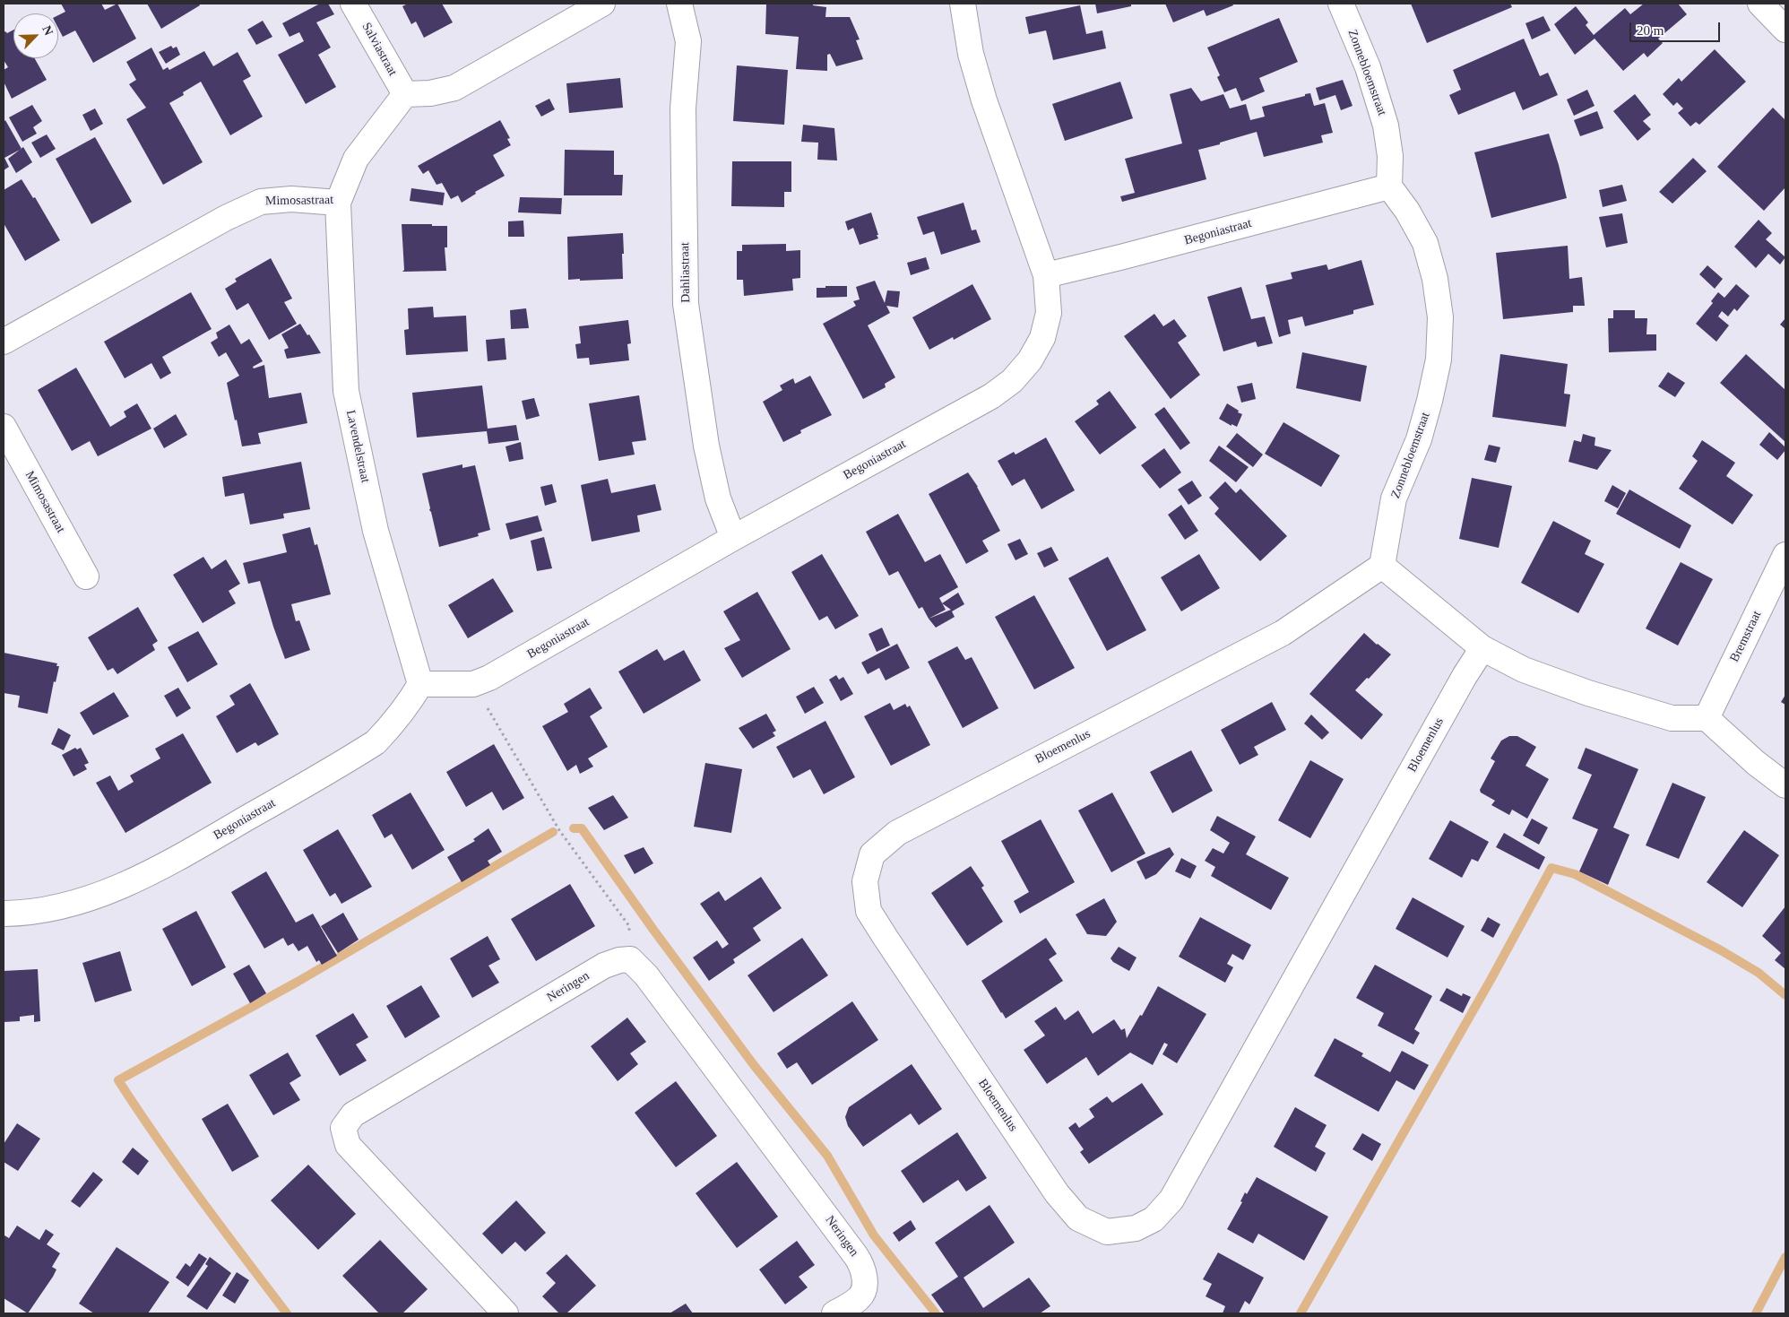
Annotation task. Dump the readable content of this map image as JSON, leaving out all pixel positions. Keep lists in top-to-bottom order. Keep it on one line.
{"streets":{"street":["Salviastraat","Zonnebloemstraat","Mimosastraat","Begoniastraat","Dahliastraat","Lavendelstraat","Bremstraat","Bloemenlus","Neringen"]},"crossings":[["Salviastraat","Mimosastraat"],["Zonnebloemstraat","Begoniastraat"],["Zonnebloemstraat","Bloemenlus"],["Mimosastraat","Lavendelstraat"],["Begoniastraat","Dahliastraat"],["Begoniastraat","Lavendelstraat"]],"scale_bar":"20 m","north":"top right"}
